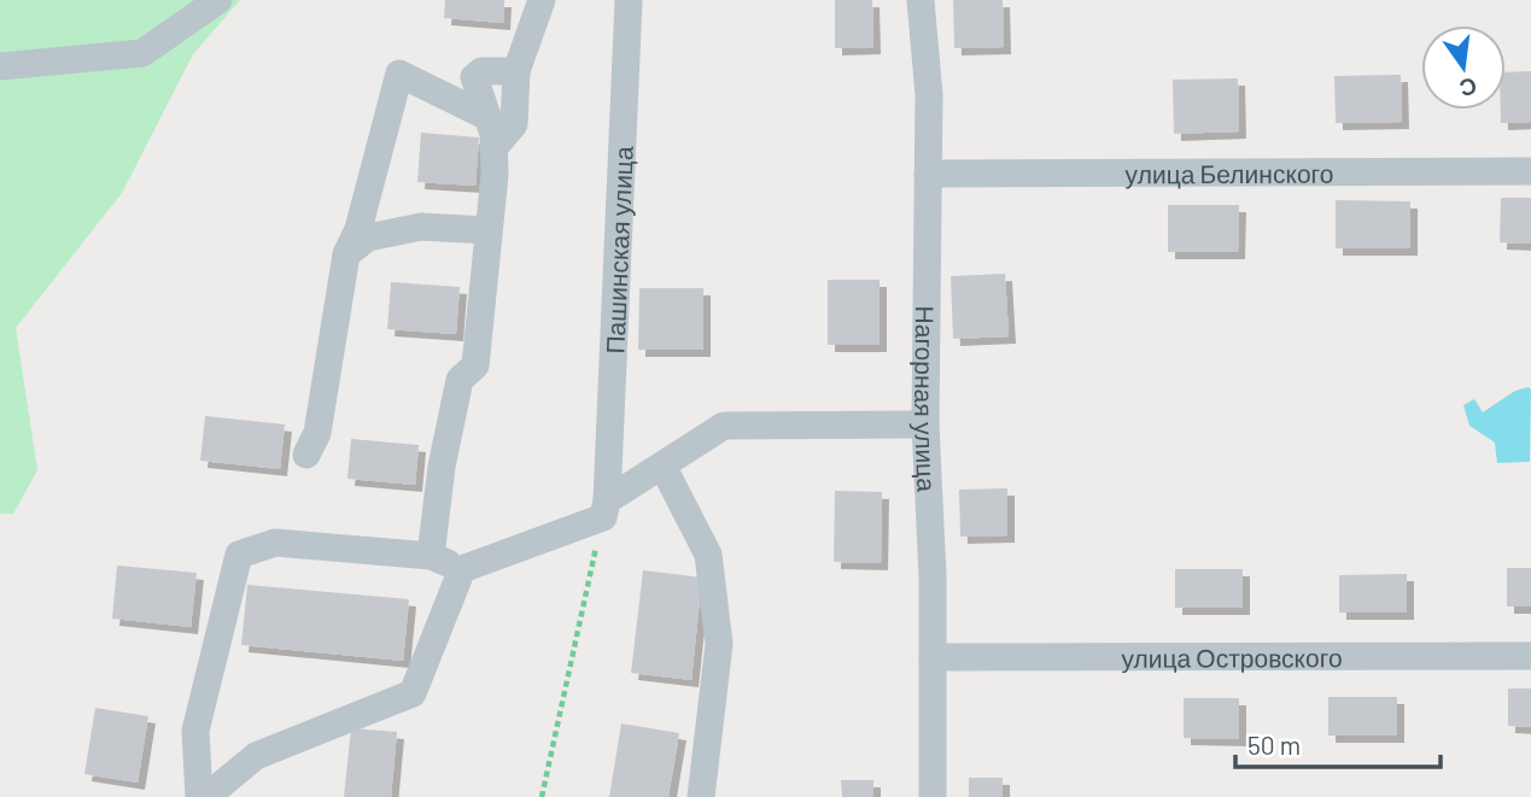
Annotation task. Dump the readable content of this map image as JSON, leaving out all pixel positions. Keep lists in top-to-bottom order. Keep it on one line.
{"streets":{"street":["улица Белинского","Пашинская улица","Нагорная улица","улица Островского"]},"crossings":[["улица Белинского","Нагорная улица"],["Нагорная улица","улица Островского"]],"scale_bar":"50 m","north":"bottom"}
